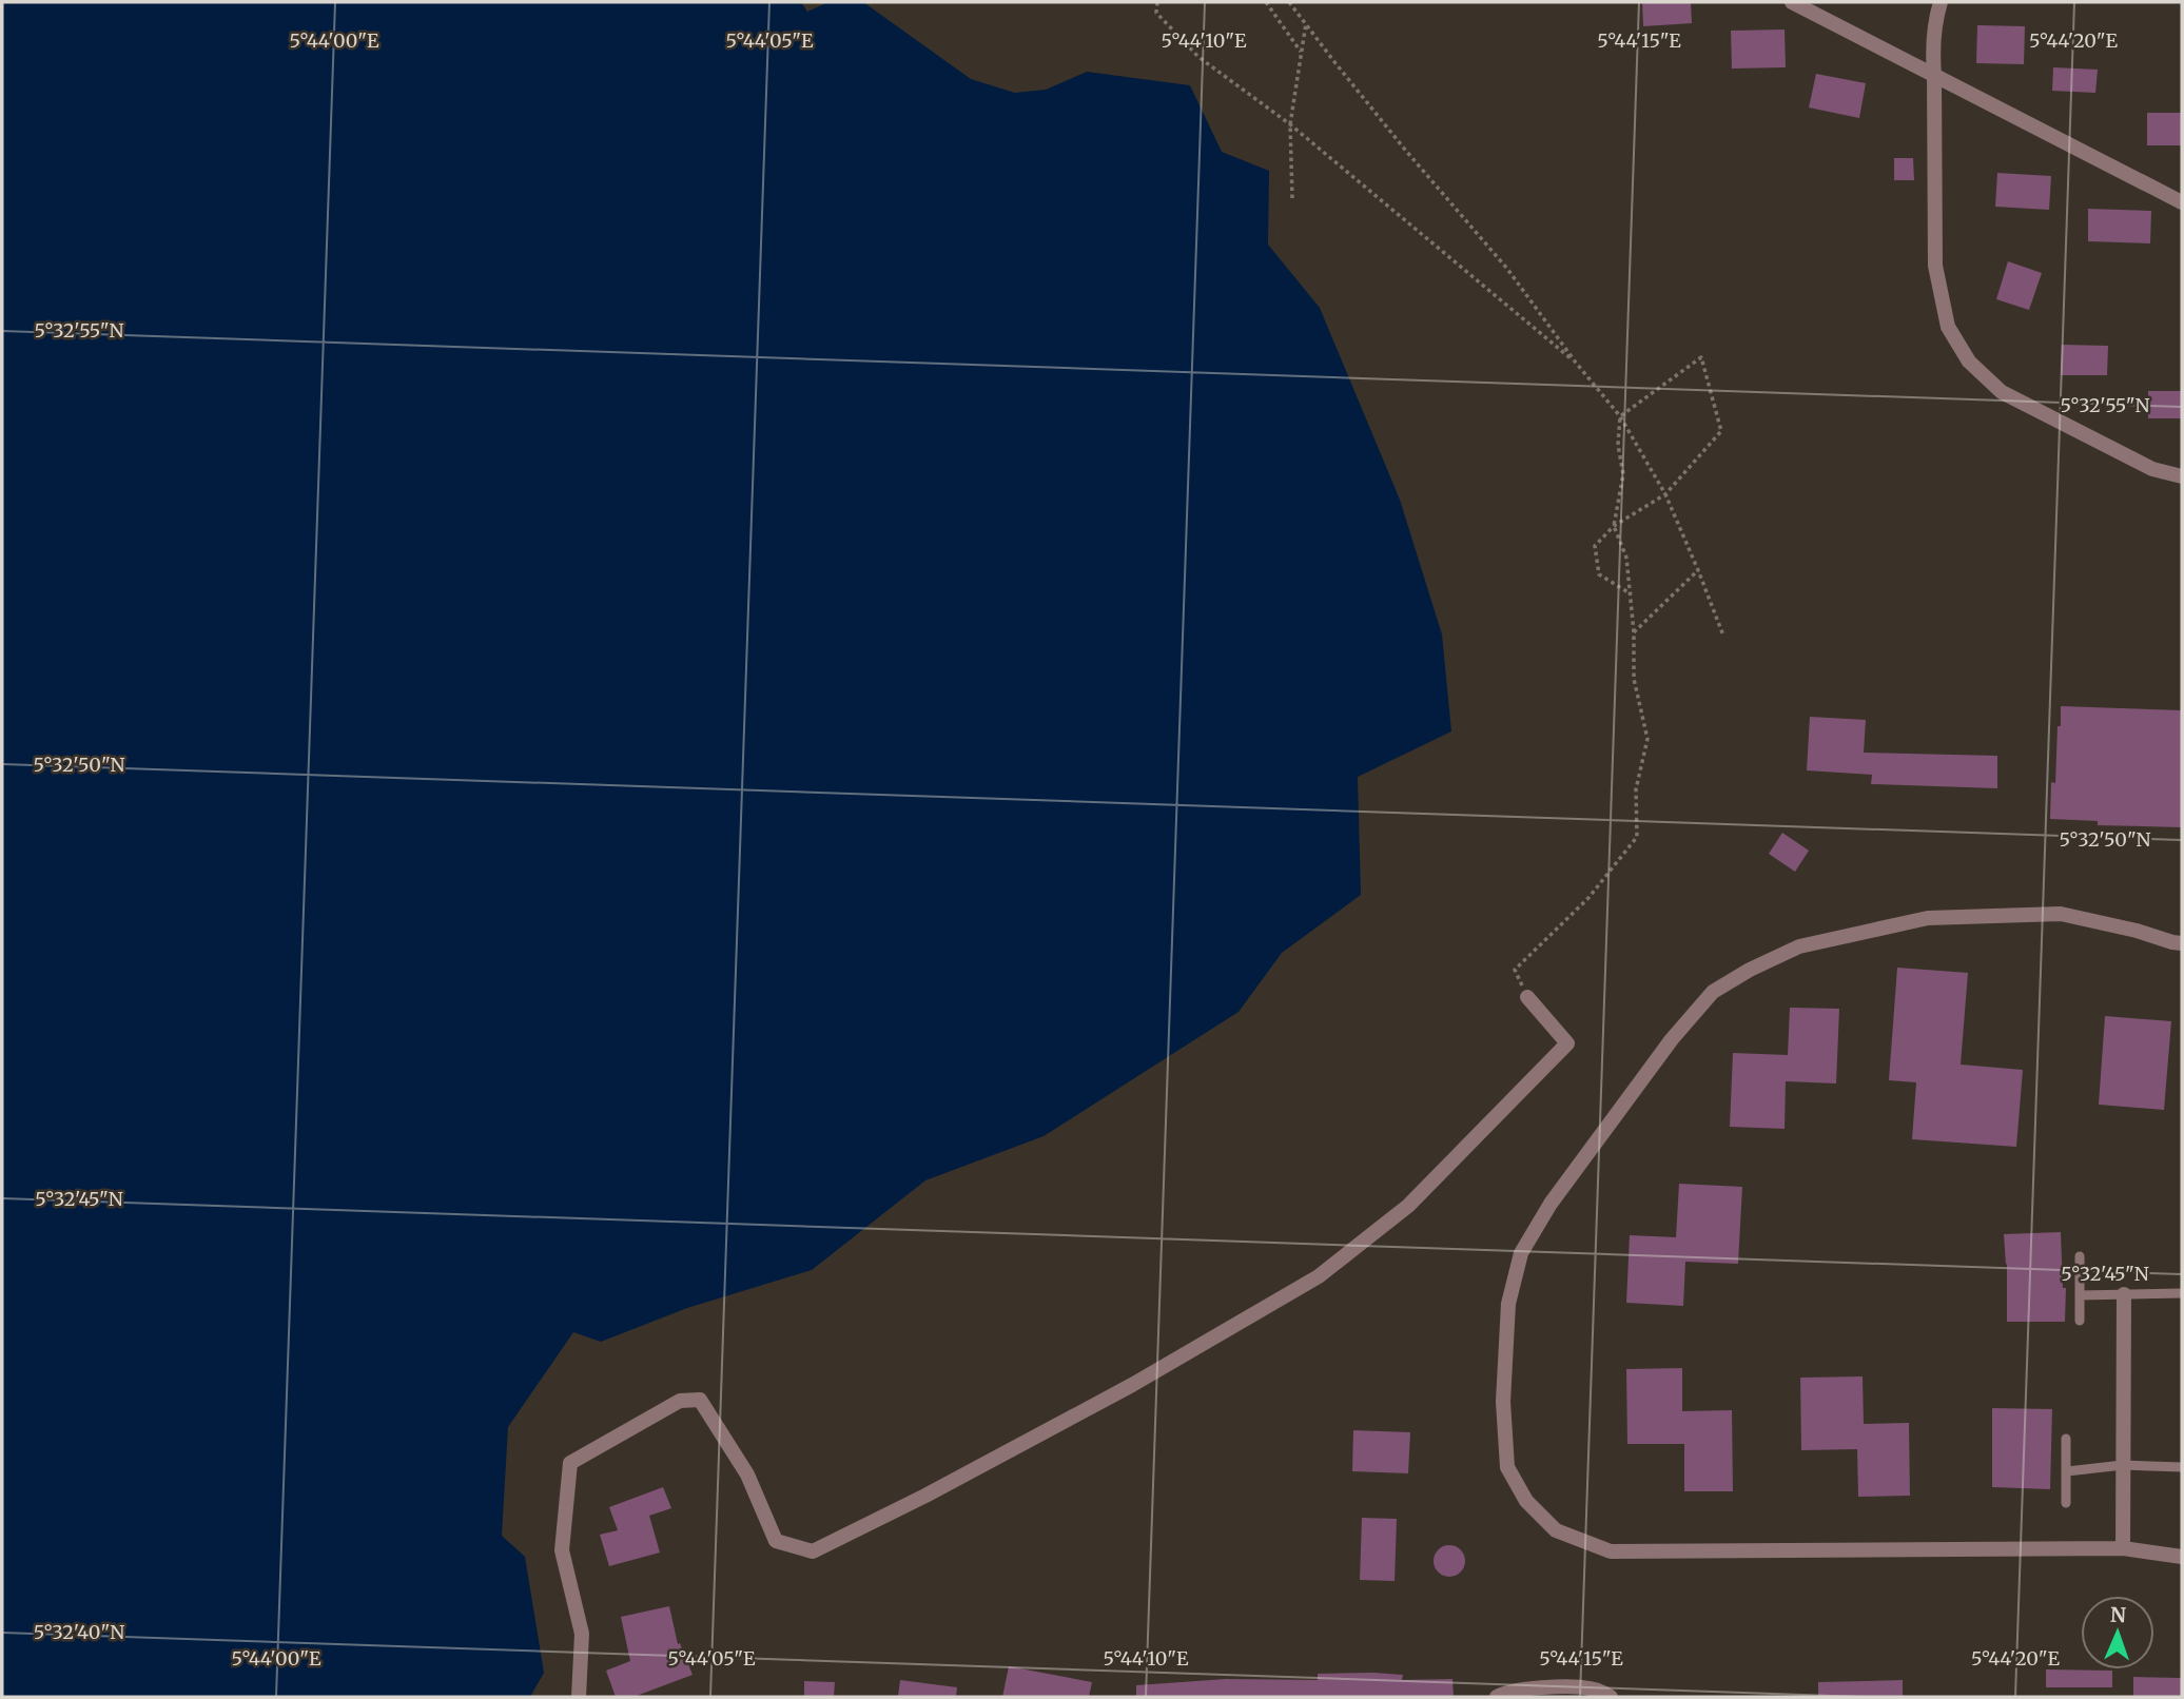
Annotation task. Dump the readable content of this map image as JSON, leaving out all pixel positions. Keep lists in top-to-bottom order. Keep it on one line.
{"north":"top","coordinates":["5°44'00\"E","5°44'05\"E","5°44'10\"E","5°44'15\"E","5°44'20\"E","5°32'55\"N","5°32'50\"N","5°32'45\"N","5°32'40\"N"]}
